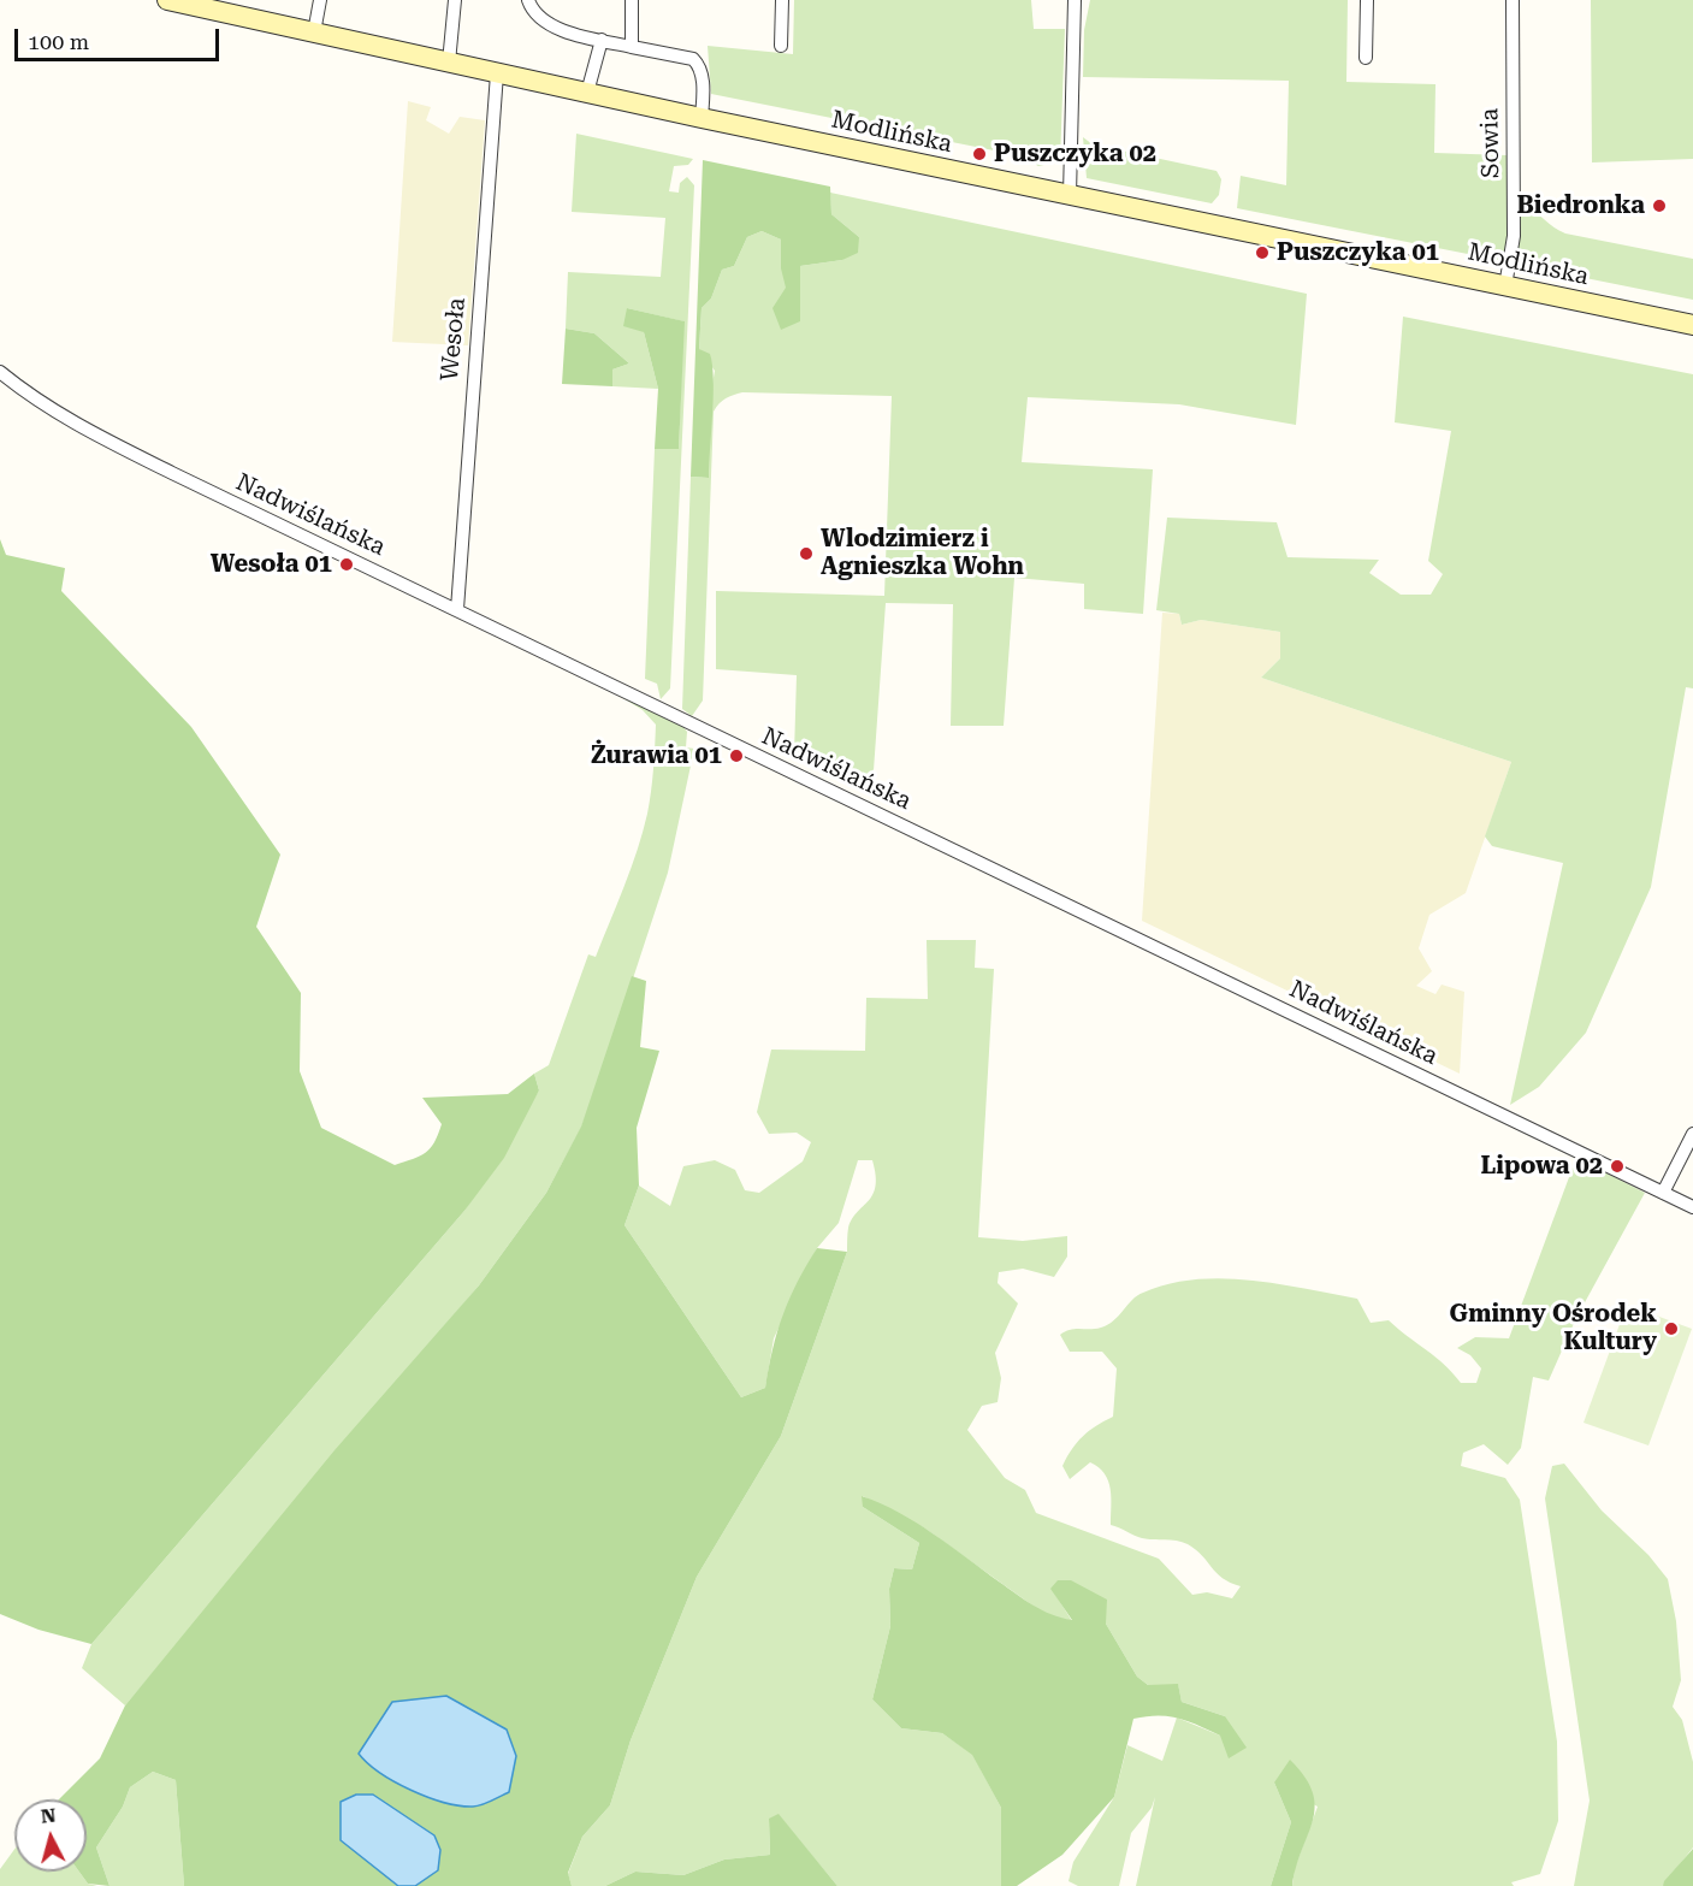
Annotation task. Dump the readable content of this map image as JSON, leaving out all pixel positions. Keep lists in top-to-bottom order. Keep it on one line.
{"streets":{"main road":["Modlińska"],"street":["Sowia","Wesoła","Nadwiślańska"]},"crossings":[["Modlińska","Sowia"],["Modlińska","Wesoła"],["Wesoła","Nadwiślańska"]],"places":["Puszczyka 02","Biedronka","Puszczyka 01","Wlodzimierz i Agnieszka Wohn","Wesoła 01","Żurawia 01","Lipowa 02","Gminny Ośrodek Kultury"],"scale_bar":"100 m","north":"top"}
